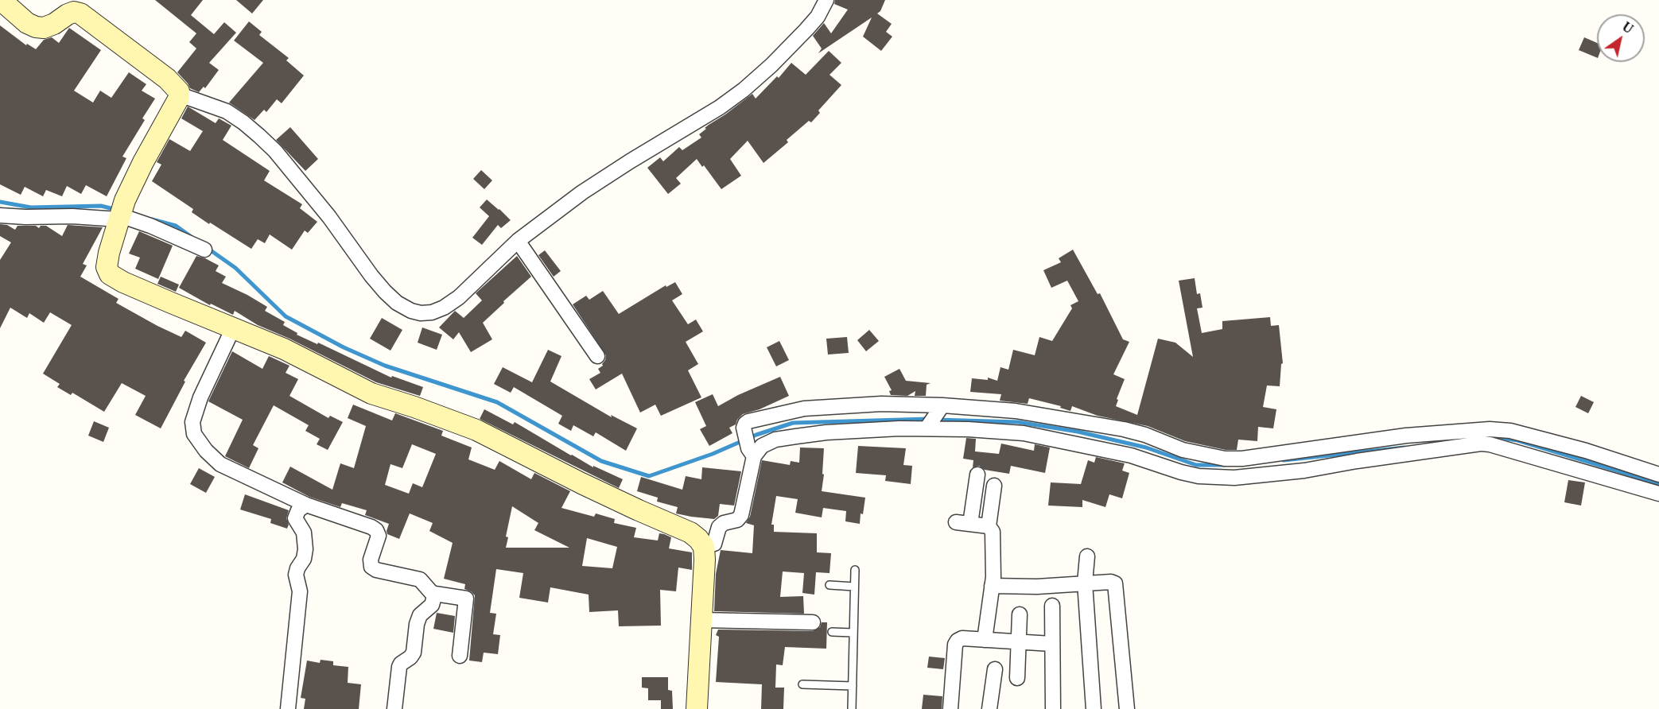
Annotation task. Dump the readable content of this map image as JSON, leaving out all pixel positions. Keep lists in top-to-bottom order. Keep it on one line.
{"north":"top right"}
